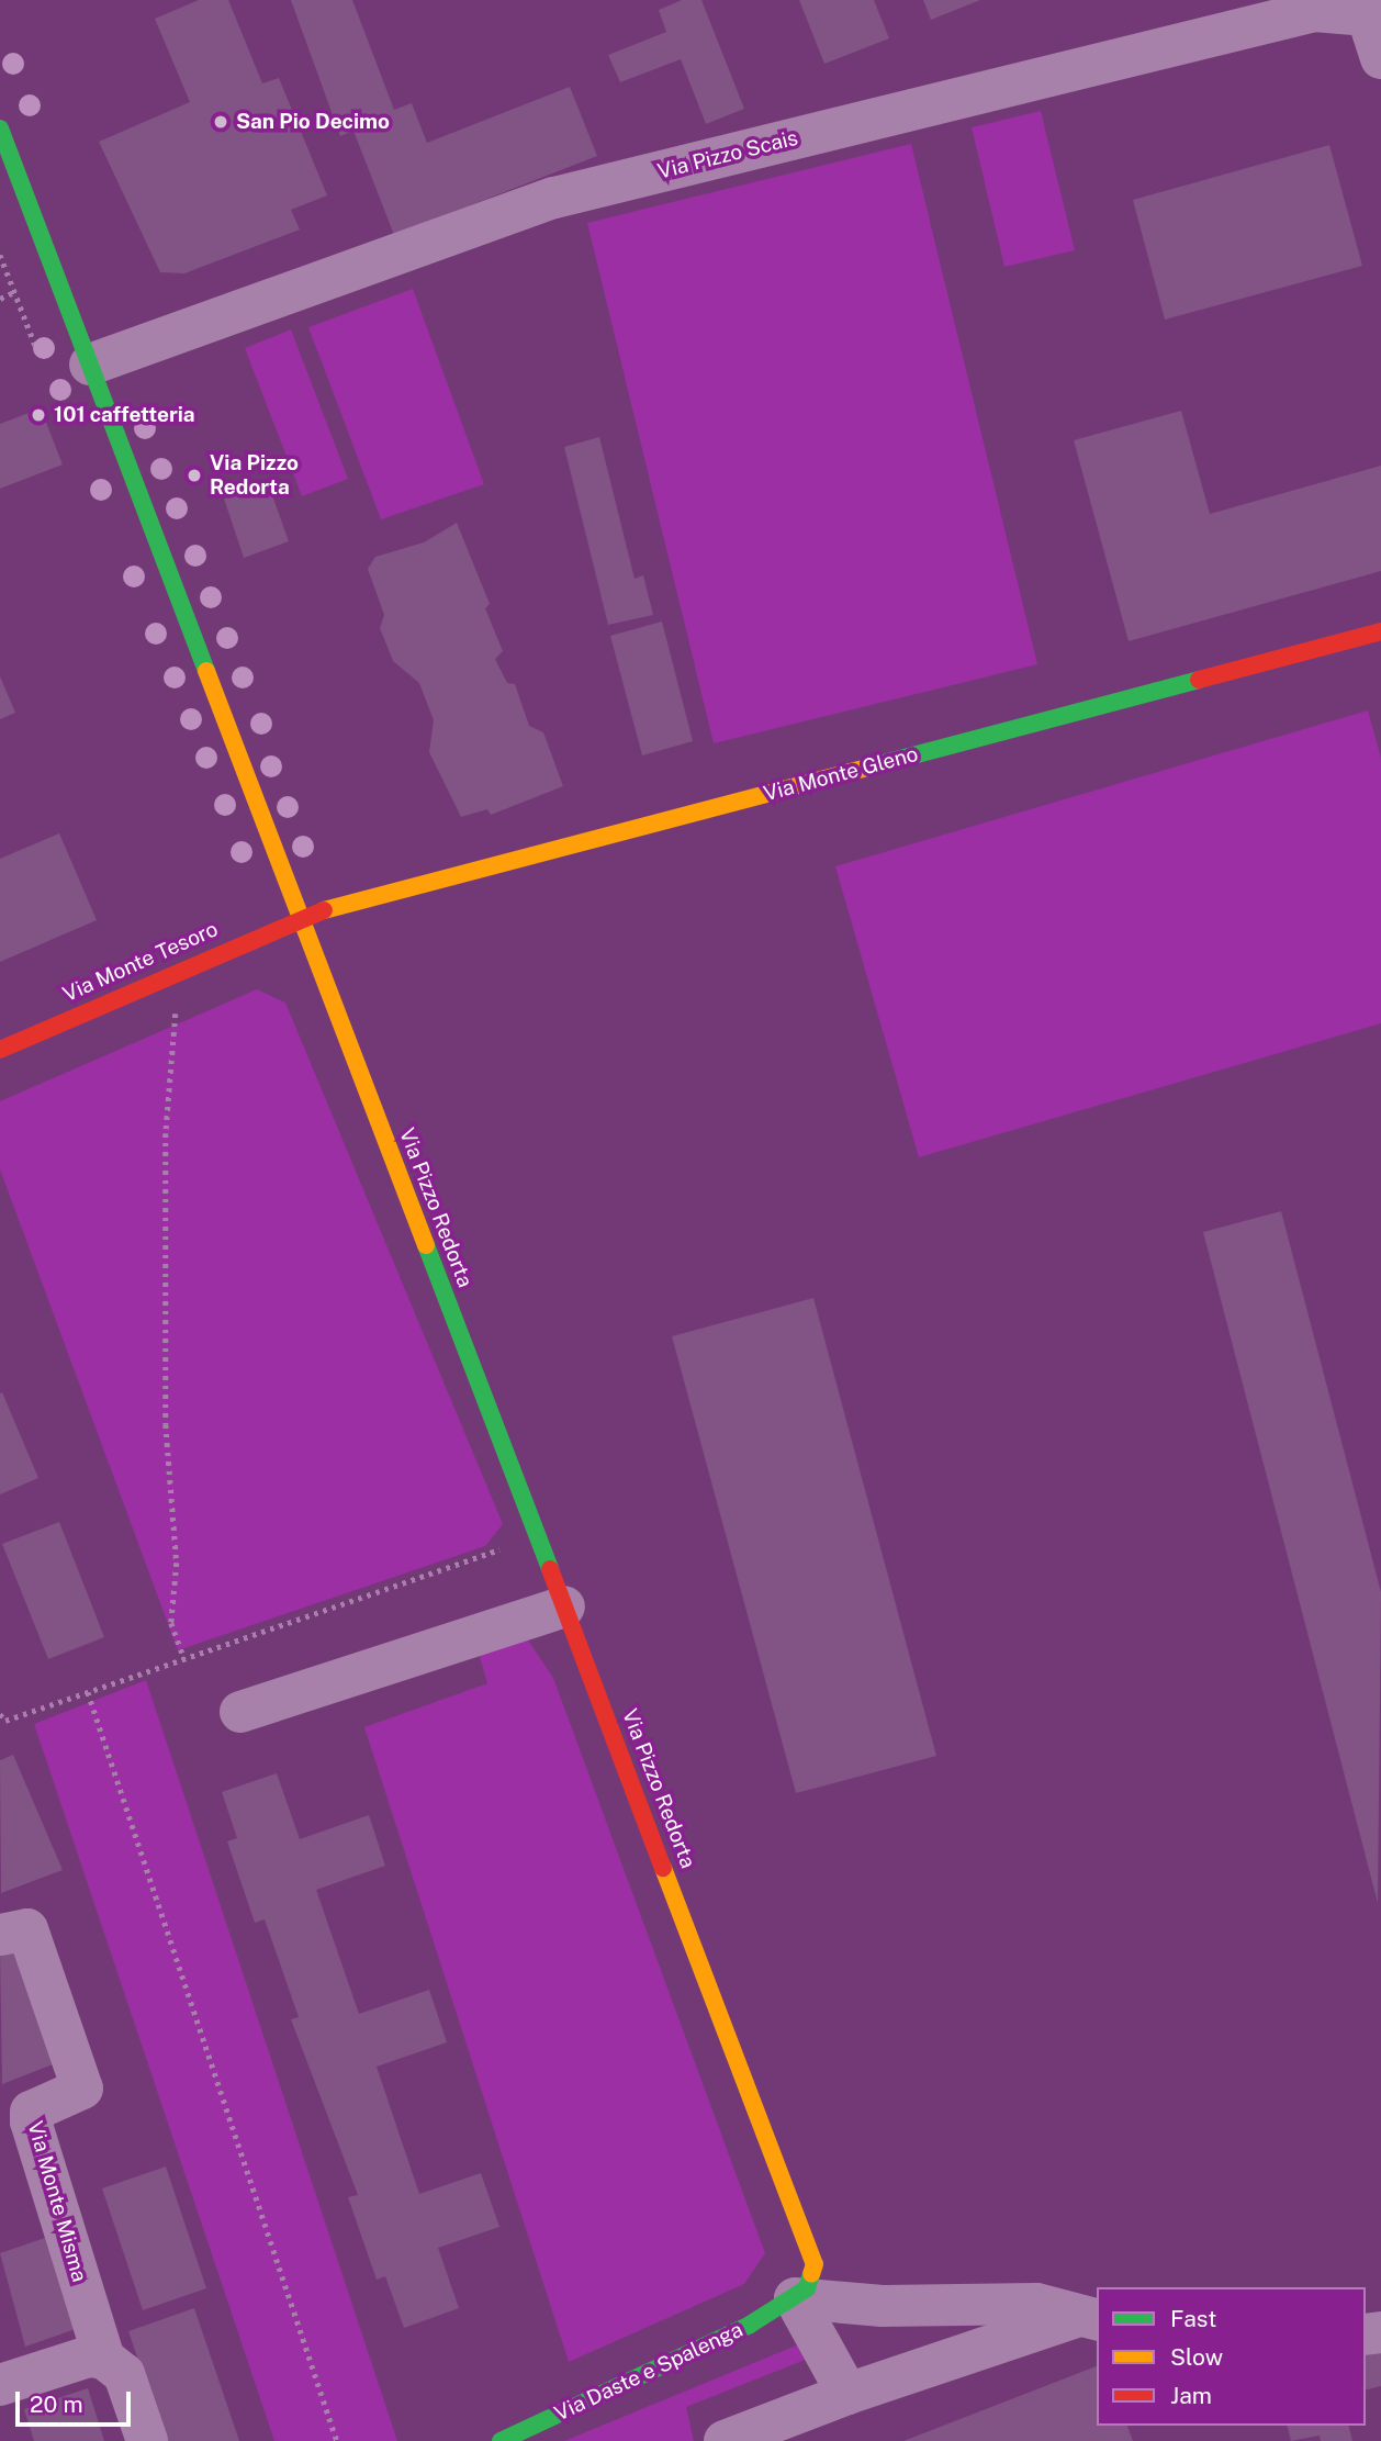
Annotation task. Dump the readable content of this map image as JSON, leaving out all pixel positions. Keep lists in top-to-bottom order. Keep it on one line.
{"streets":{"street":["Via Pizzo Scais","Via Monte Gleno","Via Monte Tesoro","Via Pizzo Redorta","Via Monte Misma","Via Daste e Spalenga"]},"crossings":[["Via Pizzo Scais","Via Pizzo Redorta"],["Via Monte Gleno","Via Monte Tesoro"],["Via Monte Gleno","Via Pizzo Redorta"],["Via Monte Tesoro","Via Pizzo Redorta"],["Via Pizzo Redorta","Via Daste e Spalenga"]],"places":["San Pio Decimo","101 caffetteria","Via Pizzo Redorta"],"legend":["Fast","Slow","Jam"],"scale_bar":"20 m"}
